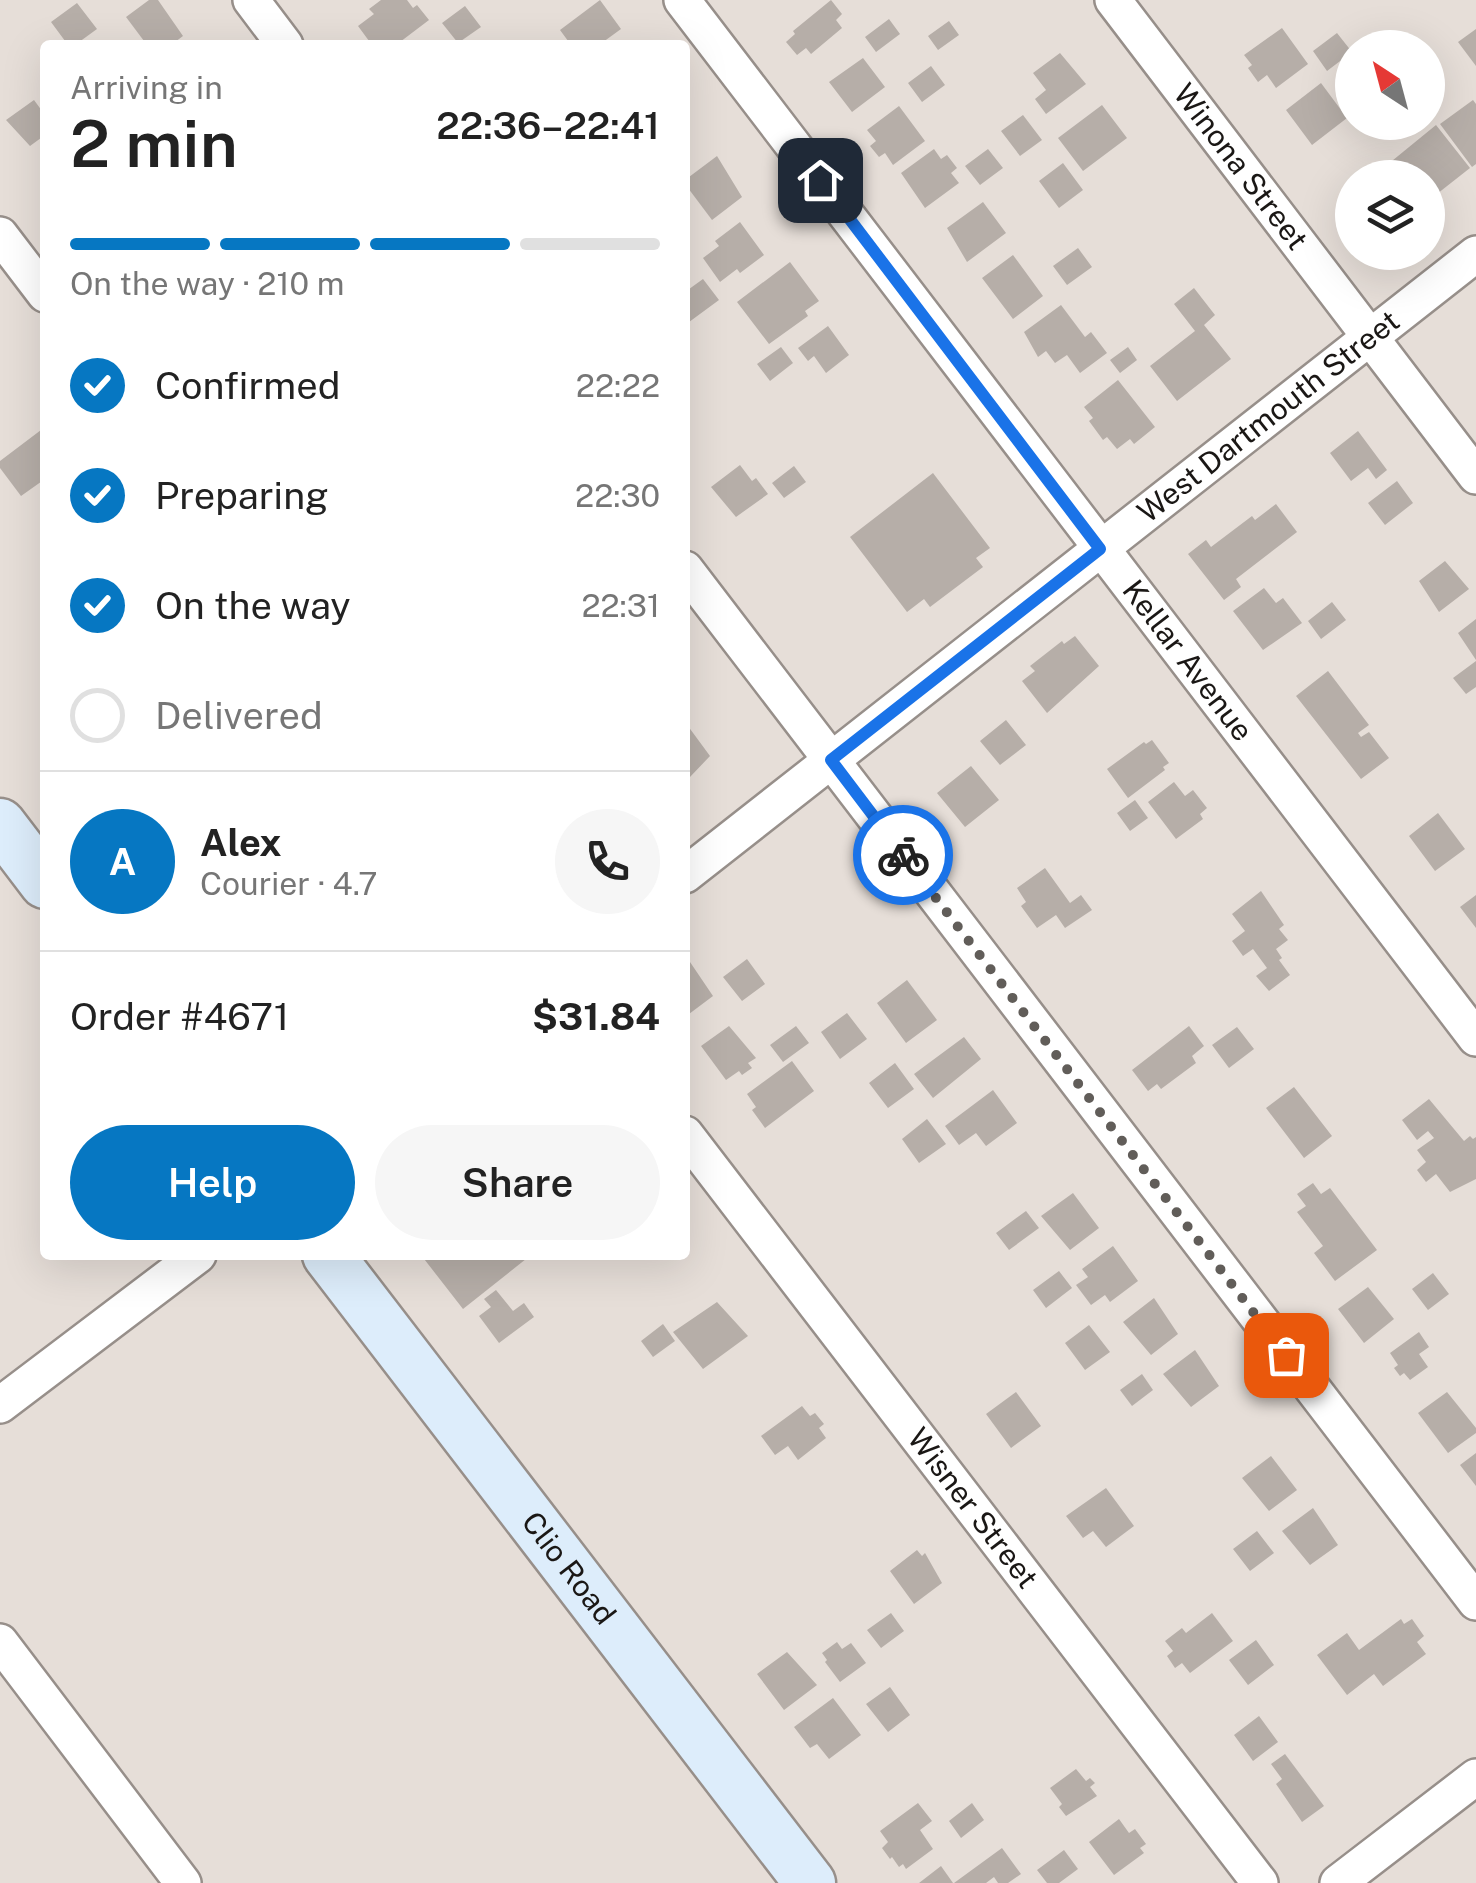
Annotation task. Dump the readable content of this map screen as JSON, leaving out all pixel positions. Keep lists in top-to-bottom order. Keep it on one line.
{"streets":{"main road":["Clio Road"],"street":["Winona Street","West Dartmouth Street","Kellar Avenue","Wisner Street"]},"crossings":[["Winona Street","West Dartmouth Street"],["West Dartmouth Street","Kellar Avenue"]],"north":"top left","page":{"heading":["2 min","Arriving in","22:36–22:41"],"panel":["Alex","Courier · 4.7","Order #4671","$31.84"],"bar":"On the way · 210 m","list":[["Confirmed","22:22"],["Preparing","22:30"],["On the way","22:31"],"Delivered"],"round":"A","buttons":["Help","Share"]}}
